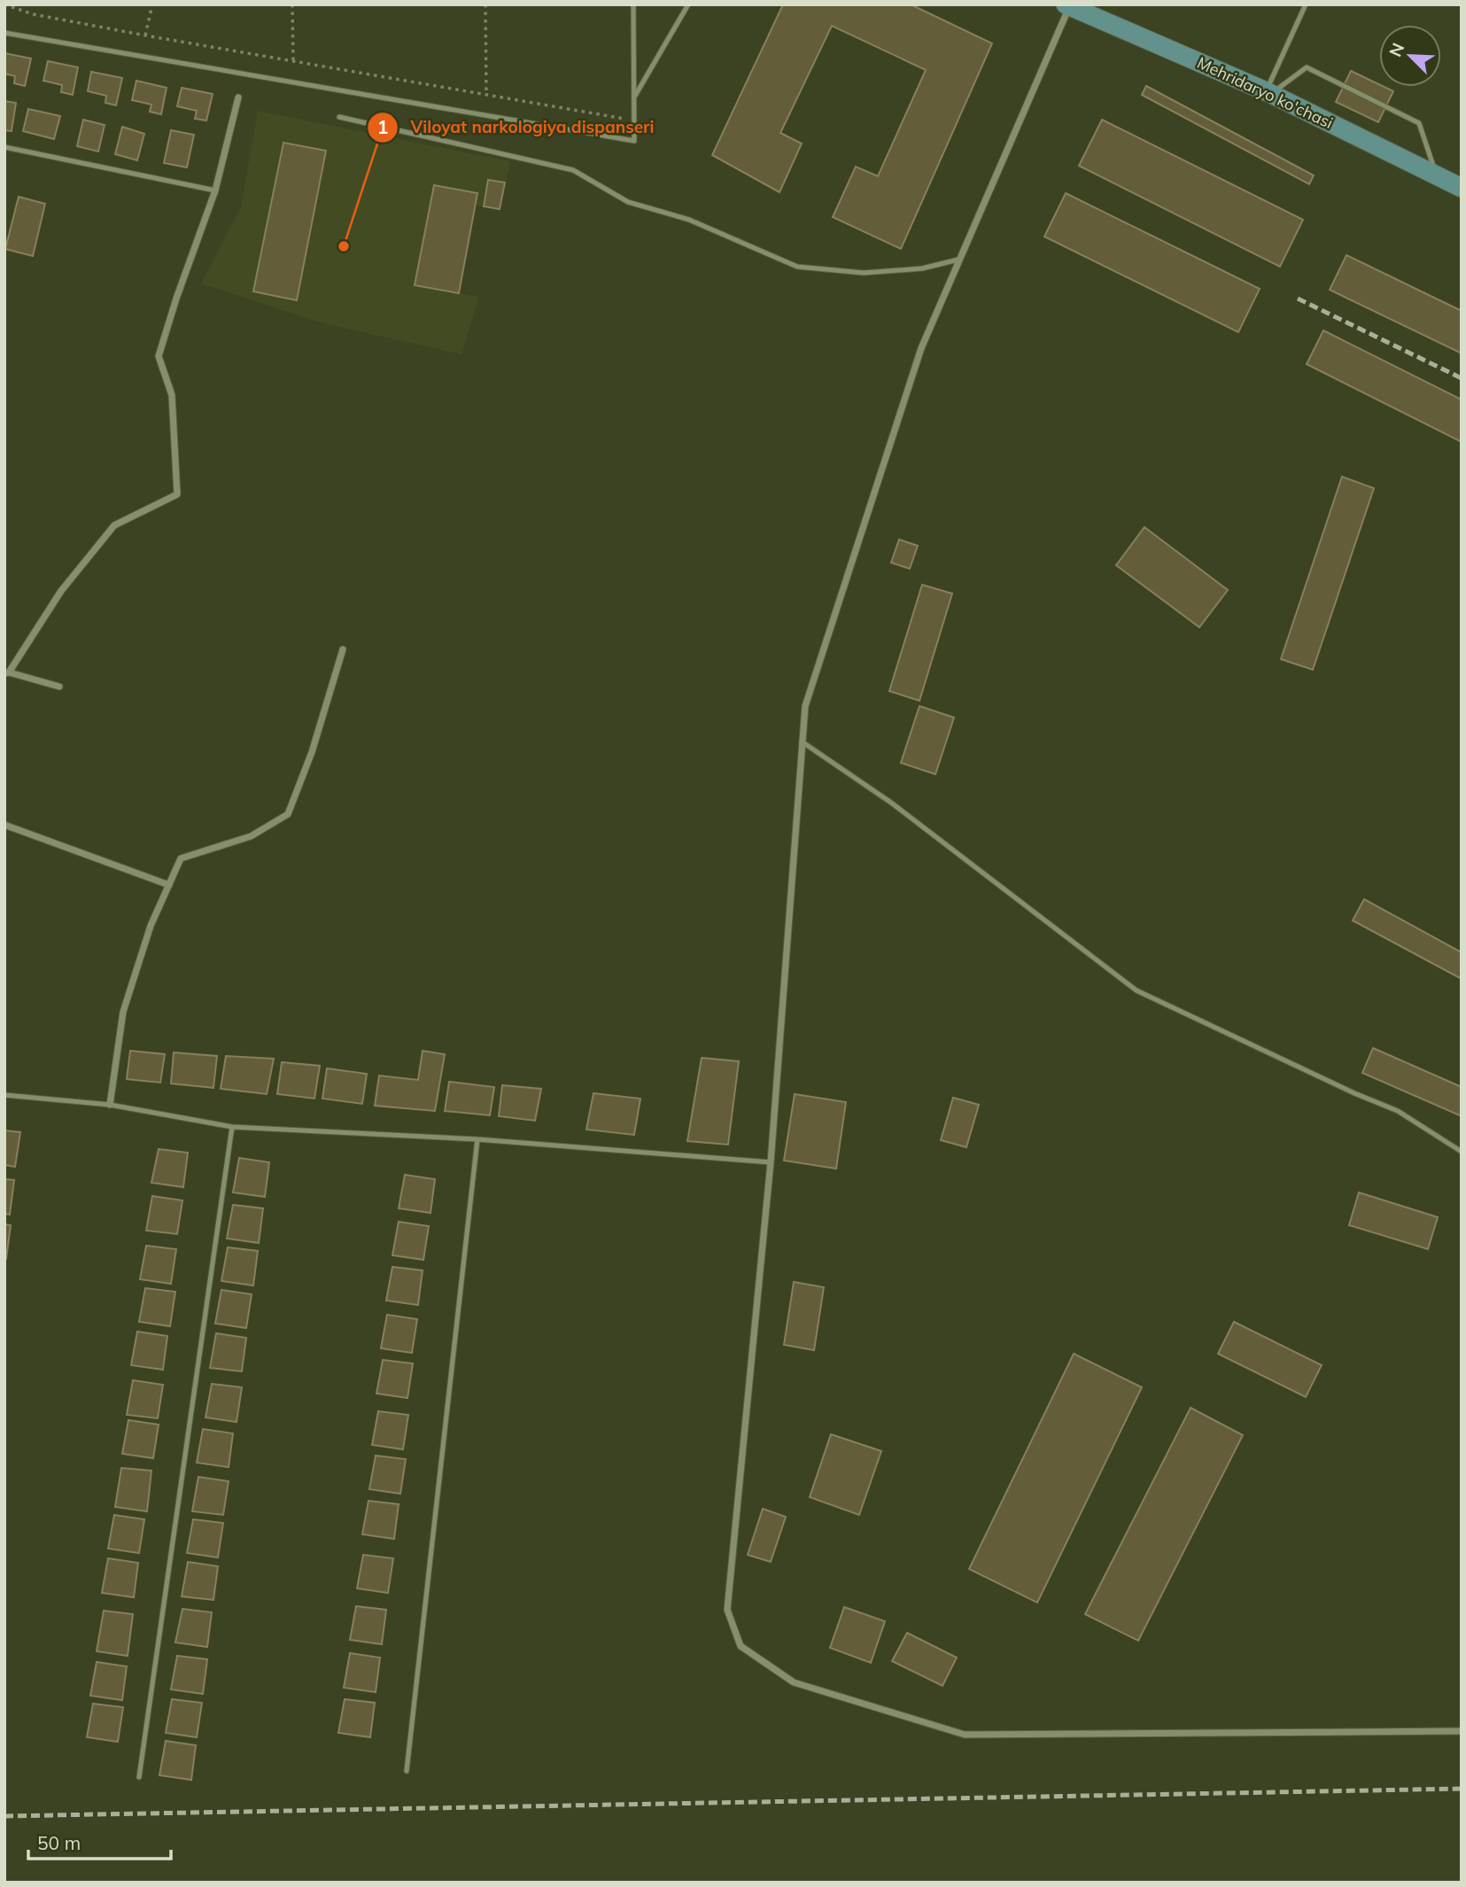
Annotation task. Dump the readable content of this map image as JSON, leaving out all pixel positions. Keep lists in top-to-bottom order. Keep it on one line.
{"streets":{"main road":["Мehridaryo ko'chasi"]},"places":["Viloyat narkologiya dispanseri"],"scale_bar":"50 m","north":"top left"}
